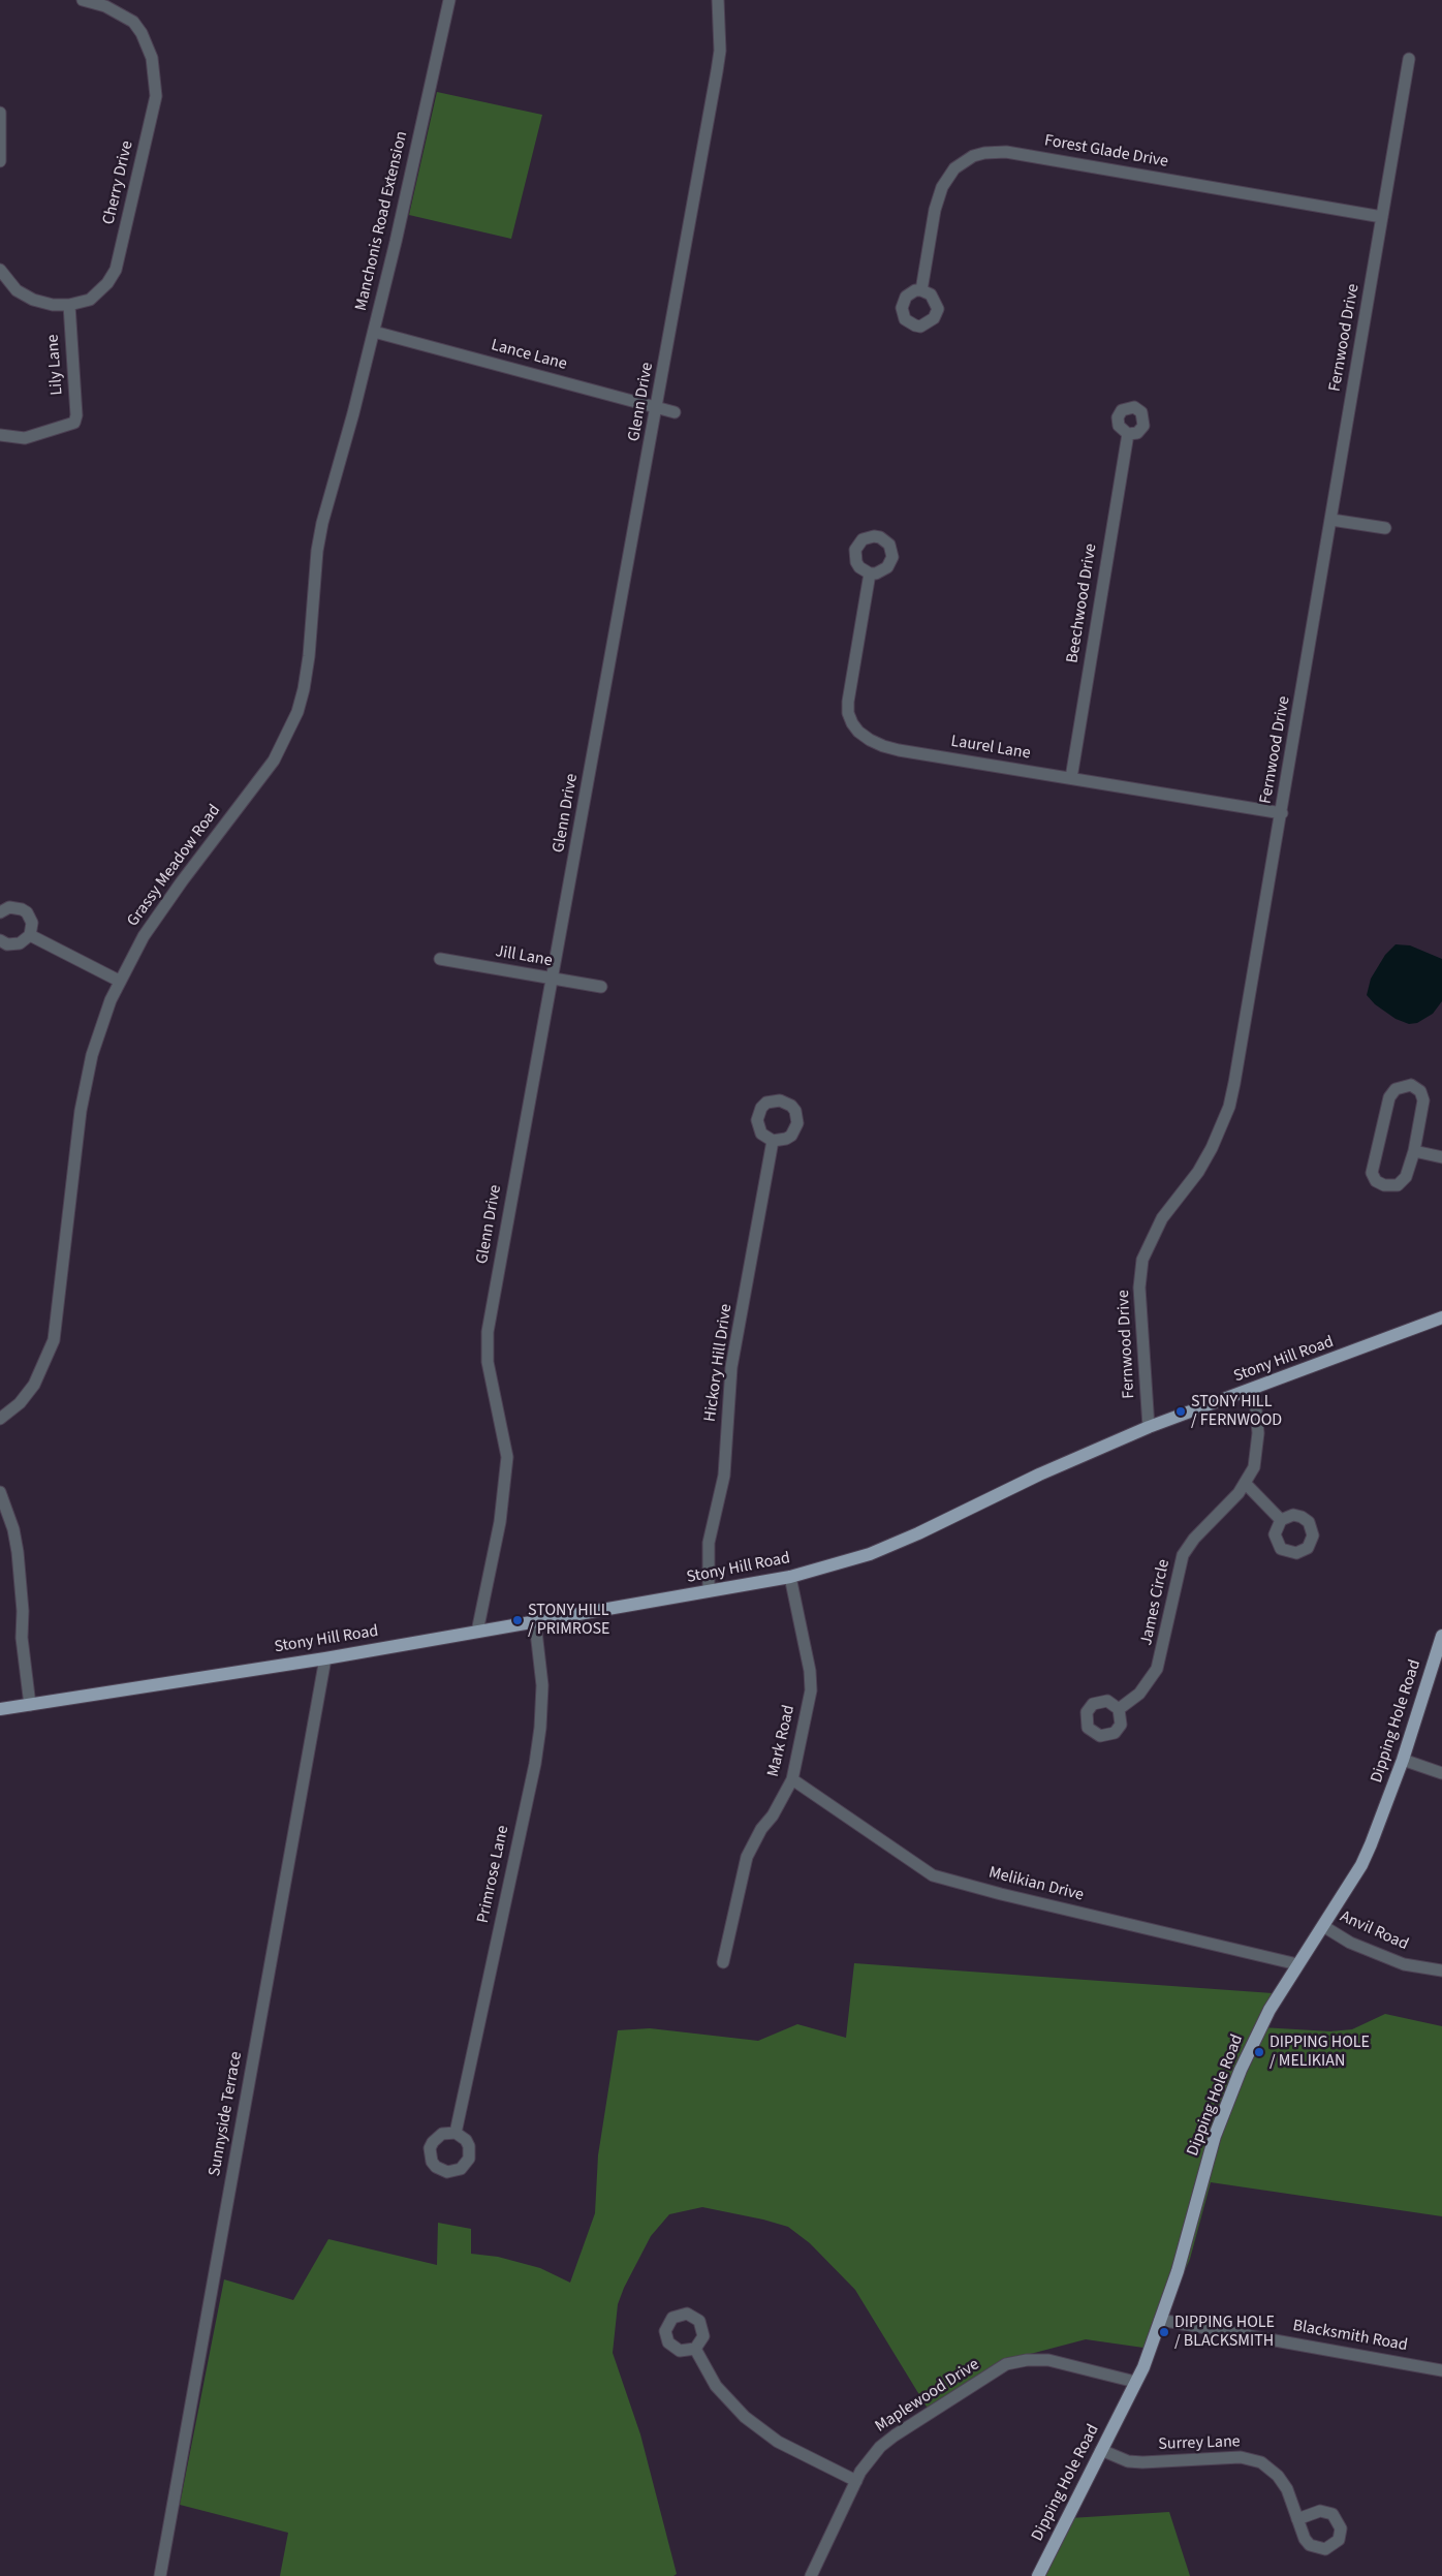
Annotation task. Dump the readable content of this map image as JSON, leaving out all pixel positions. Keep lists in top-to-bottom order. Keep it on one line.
{"streets":{"main road":["Stony Hill Road","Dipping Hole Road"],"street":["Forest Glade Drive","Cherry Drive","Manchonis Road Extension","Fernwood Drive","Lance Lane","Lily Lane","Glenn Drive","Beechwood Drive","Laurel Lane","Grassy Meadow Road","Jill Lane","Hickory Hill Drive","James Circle","Mark Road","Primrose Lane","Melikian Drive","Anvil Road","Sunnyside Terrace","Blacksmith Road","Maplewood Drive","Surrey Lane"]},"crossings":[["Forest Glade Drive","Fernwood Drive"],["Cherry Drive","Lily Lane"],["Manchonis Road Extension","Lance Lane"],["Manchonis Road Extension","Grassy Meadow Road"],["Fernwood Drive","Laurel Lane"],["Fernwood Drive","Stony Hill Road"],["Lance Lane","Glenn Drive"],["Glenn Drive","Jill Lane"],["Glenn Drive","Stony Hill Road"],["Beechwood Drive","Laurel Lane"],["Stony Hill Road","Hickory Hill Drive"],["Stony Hill Road","James Circle"],["Stony Hill Road","Mark Road"],["Stony Hill Road","Primrose Lane"],["Stony Hill Road","Sunnyside Terrace"],["Dipping Hole Road","Melikian Drive"],["Dipping Hole Road","Anvil Road"],["Dipping Hole Road","Blacksmith Road"],["Dipping Hole Road","Maplewood Drive"],["Dipping Hole Road","Surrey Lane"],["Mark Road","Melikian Drive"]],"places":["STONY HILL / FERNWOOD","STONY HILL / PRIMROSE","DIPPING HOLE / MELIKIAN","DIPPING HOLE / BLACKSMITH"]}
